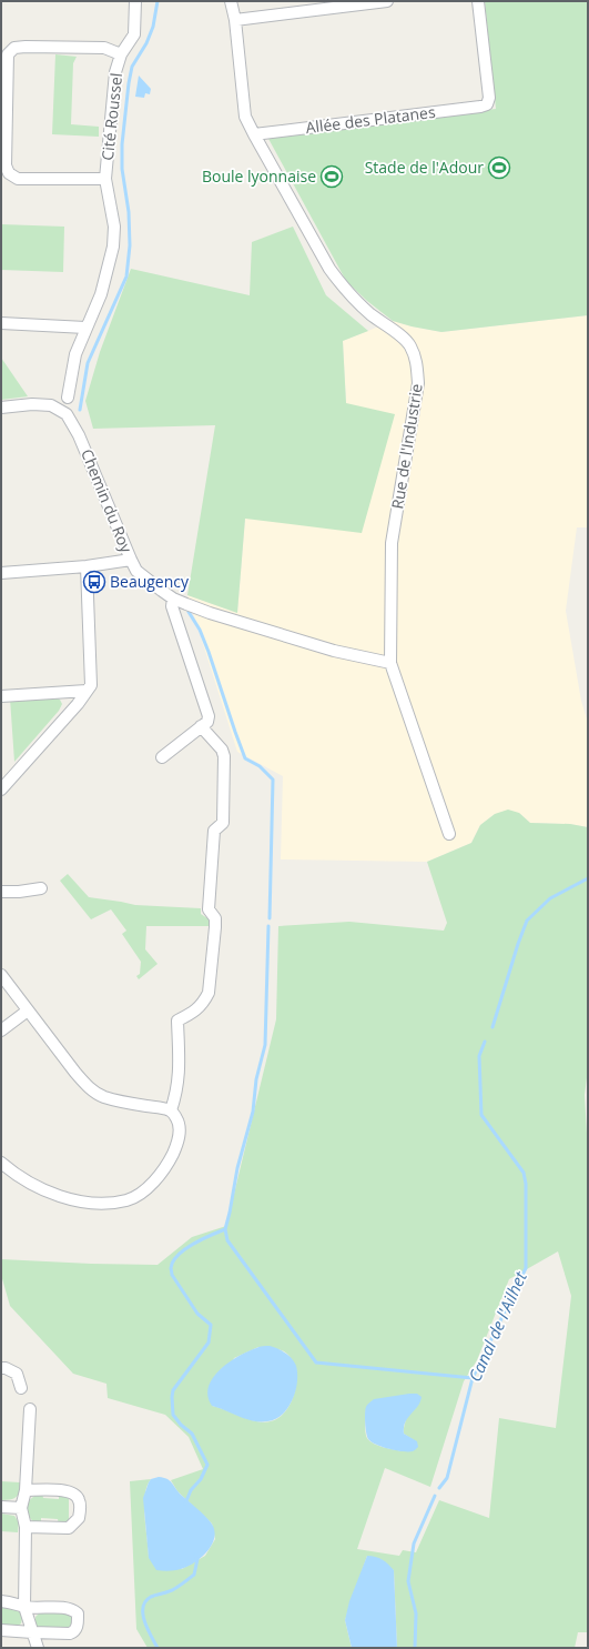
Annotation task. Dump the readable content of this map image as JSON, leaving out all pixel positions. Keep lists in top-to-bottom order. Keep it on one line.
{"streets":{"street":["Cité Roussel","Allée des Platanes","Rue de l'Industrie","Chemin du Roy"]},"crossings":[["Allée des Platanes","Rue de l'Industrie"],["Rue de l'Industrie","Chemin du Roy"]],"water":["Canal de l'Ailhet"],"places":{"sports":["Stade de l'Adour","Boule lyonnaise"],"bus stop":["Beaugency"]}}
